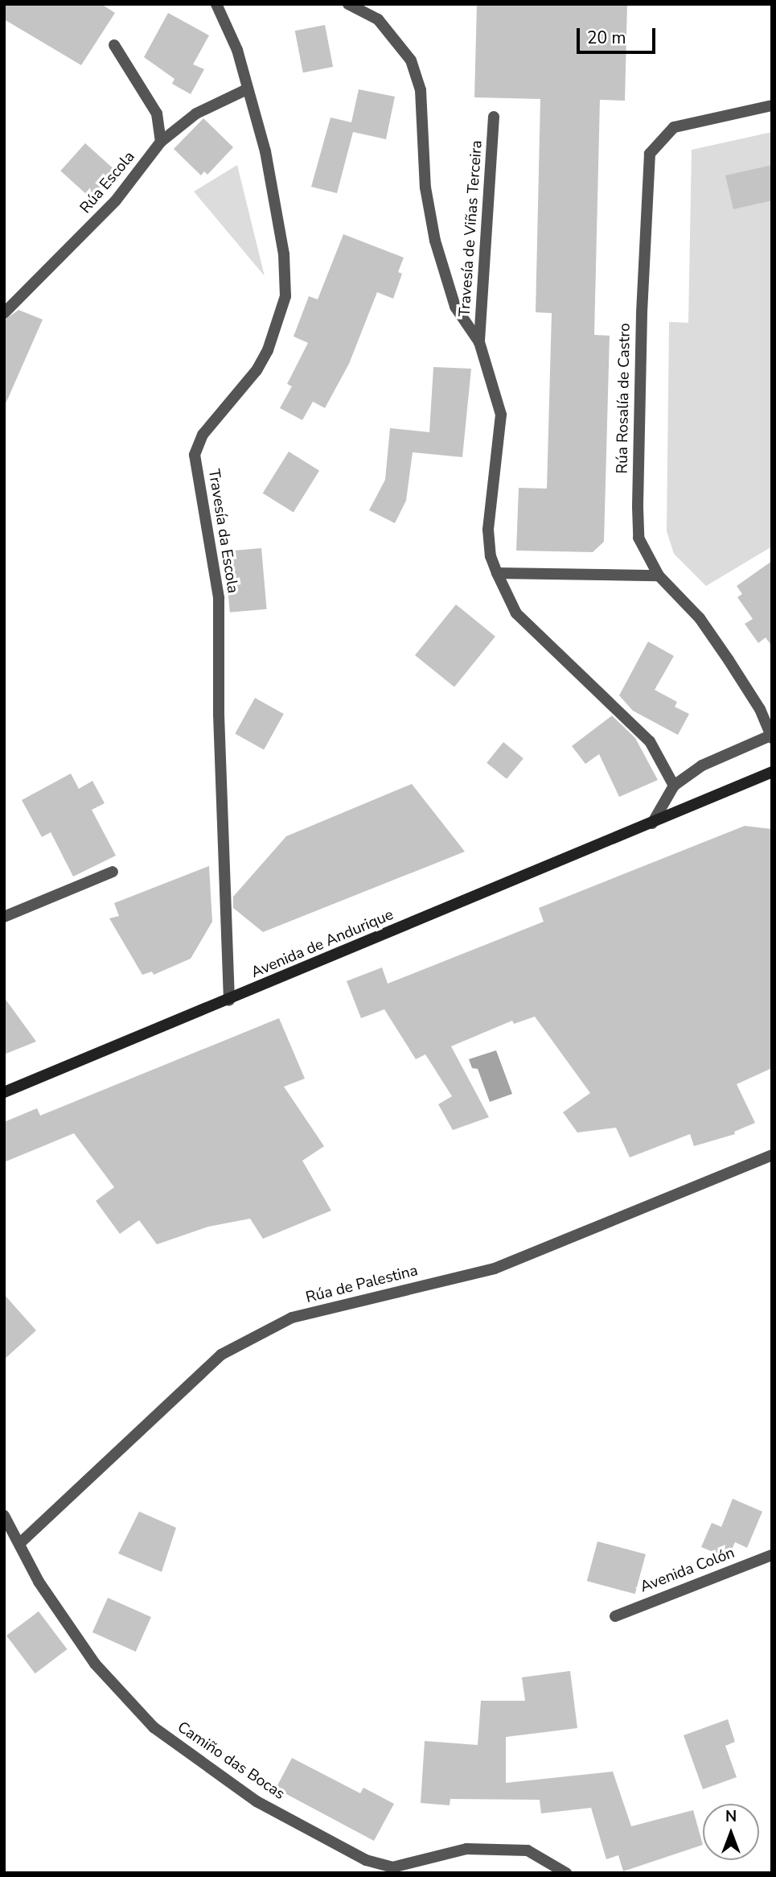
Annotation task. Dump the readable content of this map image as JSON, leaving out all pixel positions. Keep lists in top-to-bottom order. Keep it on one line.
{"streets":{"main road":["Avenida de Andurique"],"street":["Rúa Escola","Travesía de Viñas Terceira","Rúa Rosalía de Castro","Travesía da Escola","Rúa de Palestina","Avenida Colón","Camiño das Bocas"]},"crossings":[["Rúa Escola","Travesía da Escola"],["Travesía da Escola","Avenida de Andurique"],["Rúa de Palestina","Camiño das Bocas"]],"scale_bar":"20 m","north":"top"}
